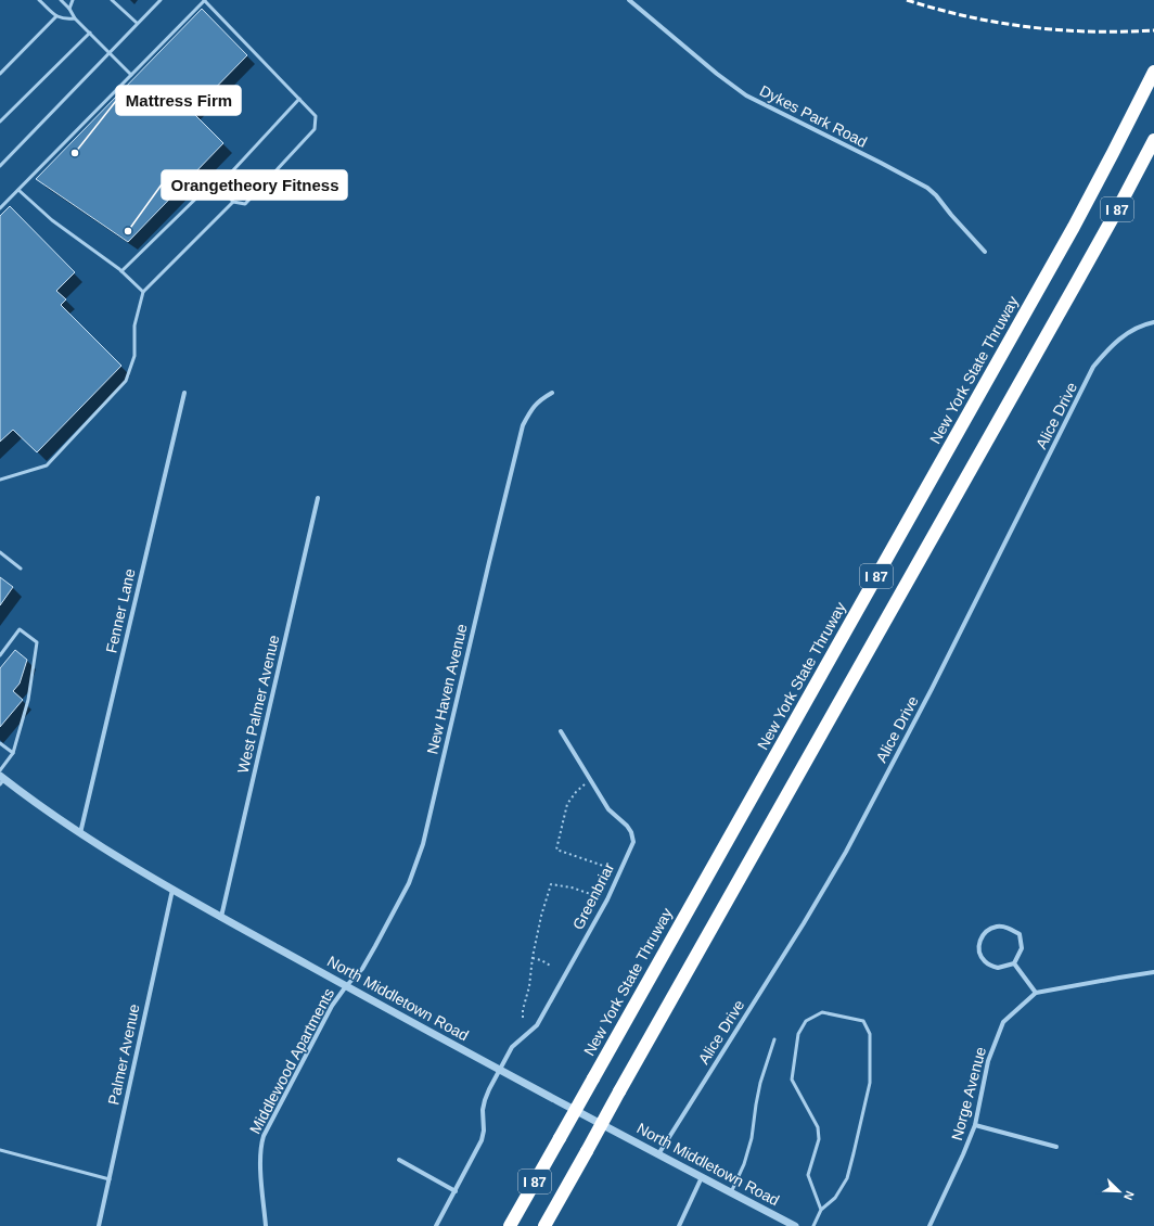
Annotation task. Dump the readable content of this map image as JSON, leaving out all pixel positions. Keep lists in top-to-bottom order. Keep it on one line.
{"streets":{"highway":["I 87","New York State Thruway"],"street":["Dykes Park Road","Alice Drive","Fenner Lane","New Haven Avenue","West Palmer Avenue","Greenbriar","North Middletown Road","Palmer Avenue","Middlewood Apartments","Norge Avenue"]},"crossings":[["Alice Drive","North Middletown Road"],["Fenner Lane","North Middletown Road"],["New Haven Avenue","North Middletown Road"],["New Haven Avenue","Middlewood Apartments"],["West Palmer Avenue","North Middletown Road"],["Greenbriar","North Middletown Road"],["North Middletown Road","Palmer Avenue"],["North Middletown Road","Middlewood Apartments"]],"places":["Mattress Firm","Orangetheory Fitness"],"north":"bottom right"}
